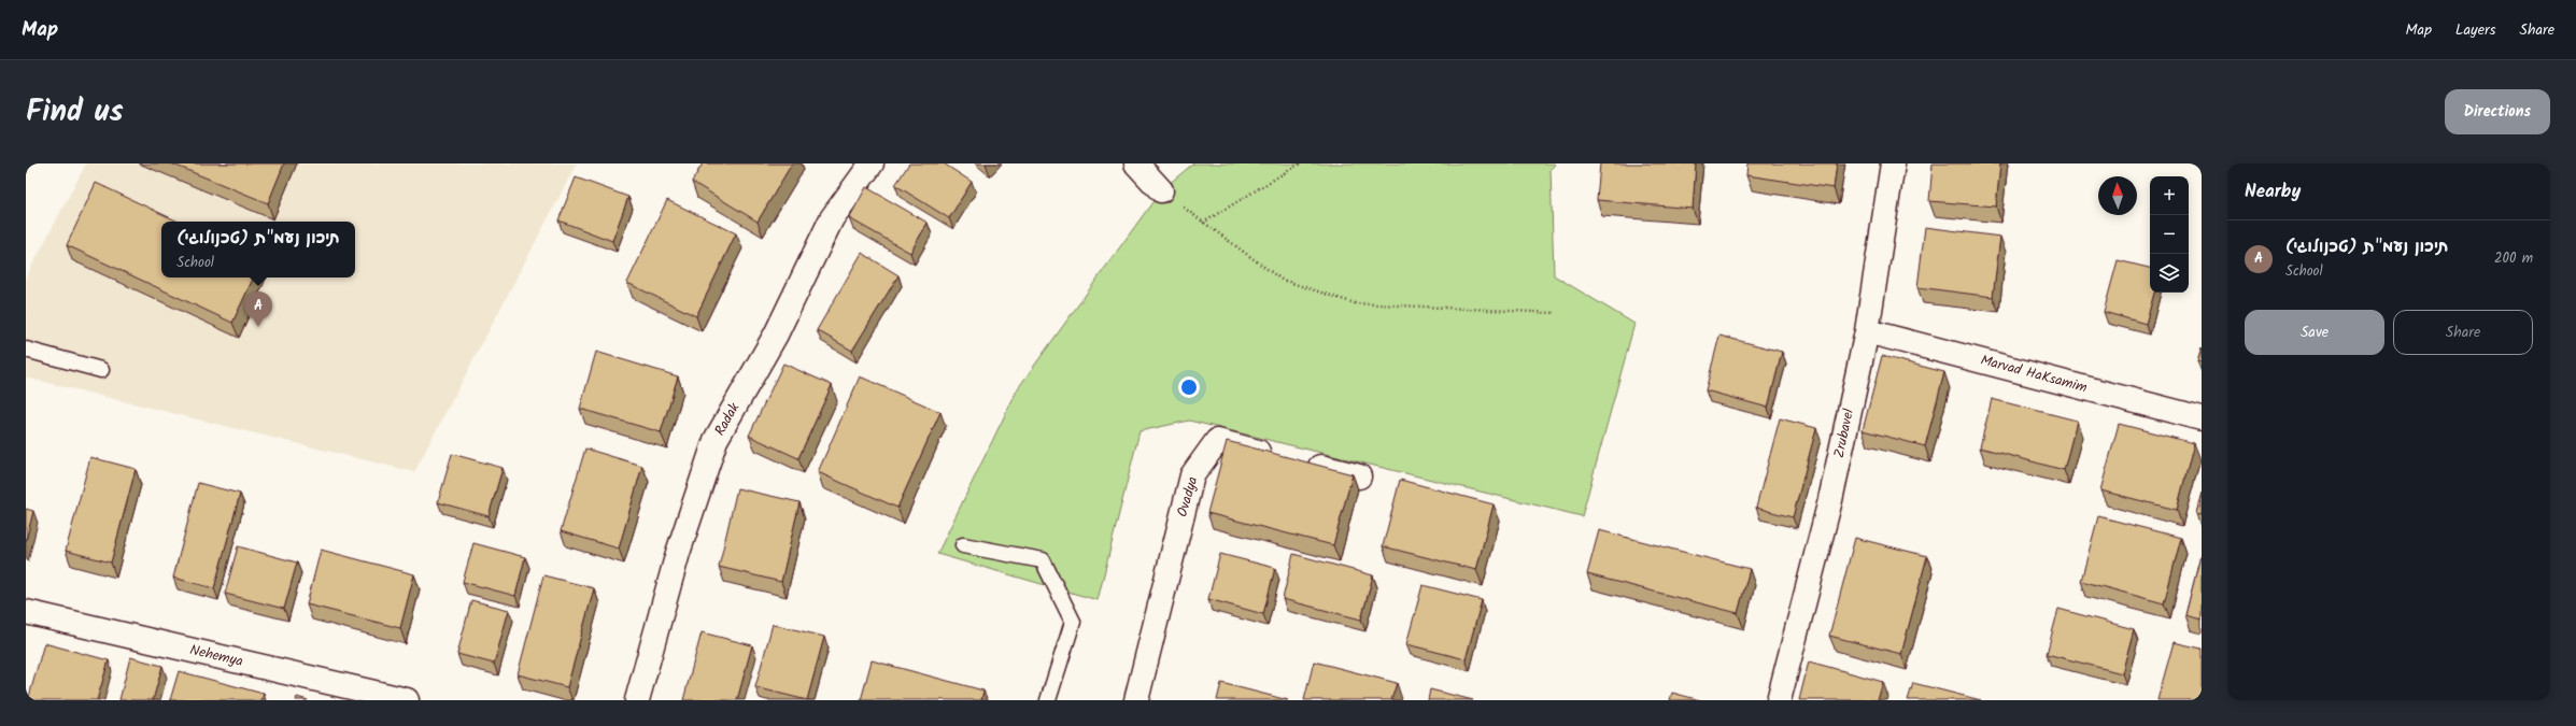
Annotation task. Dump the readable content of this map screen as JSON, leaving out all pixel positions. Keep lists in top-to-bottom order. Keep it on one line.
{"streets":{"street":["Marvad HaKsamim","Radak","Zrubavel","Ovadya","Nehemya"]},"crossings":[["Marvad HaKsamim","Zrubavel"]],"north":"top","page":{"header":"Map","nav":["Map","Layers","Share"],"title":"Find us","buttons":["Directions",["Save","Share"]],"heading":"Nearby","map_buttons":["+","−"],"list":[{"mark":"A","name":"תיכון נעמ\"ת (טכנולוגי)","note":"School","value":"200 m"}],"popup":["תיכון נעמ\"ת (טכנולוגי)","School"],"pins":"A"}}
